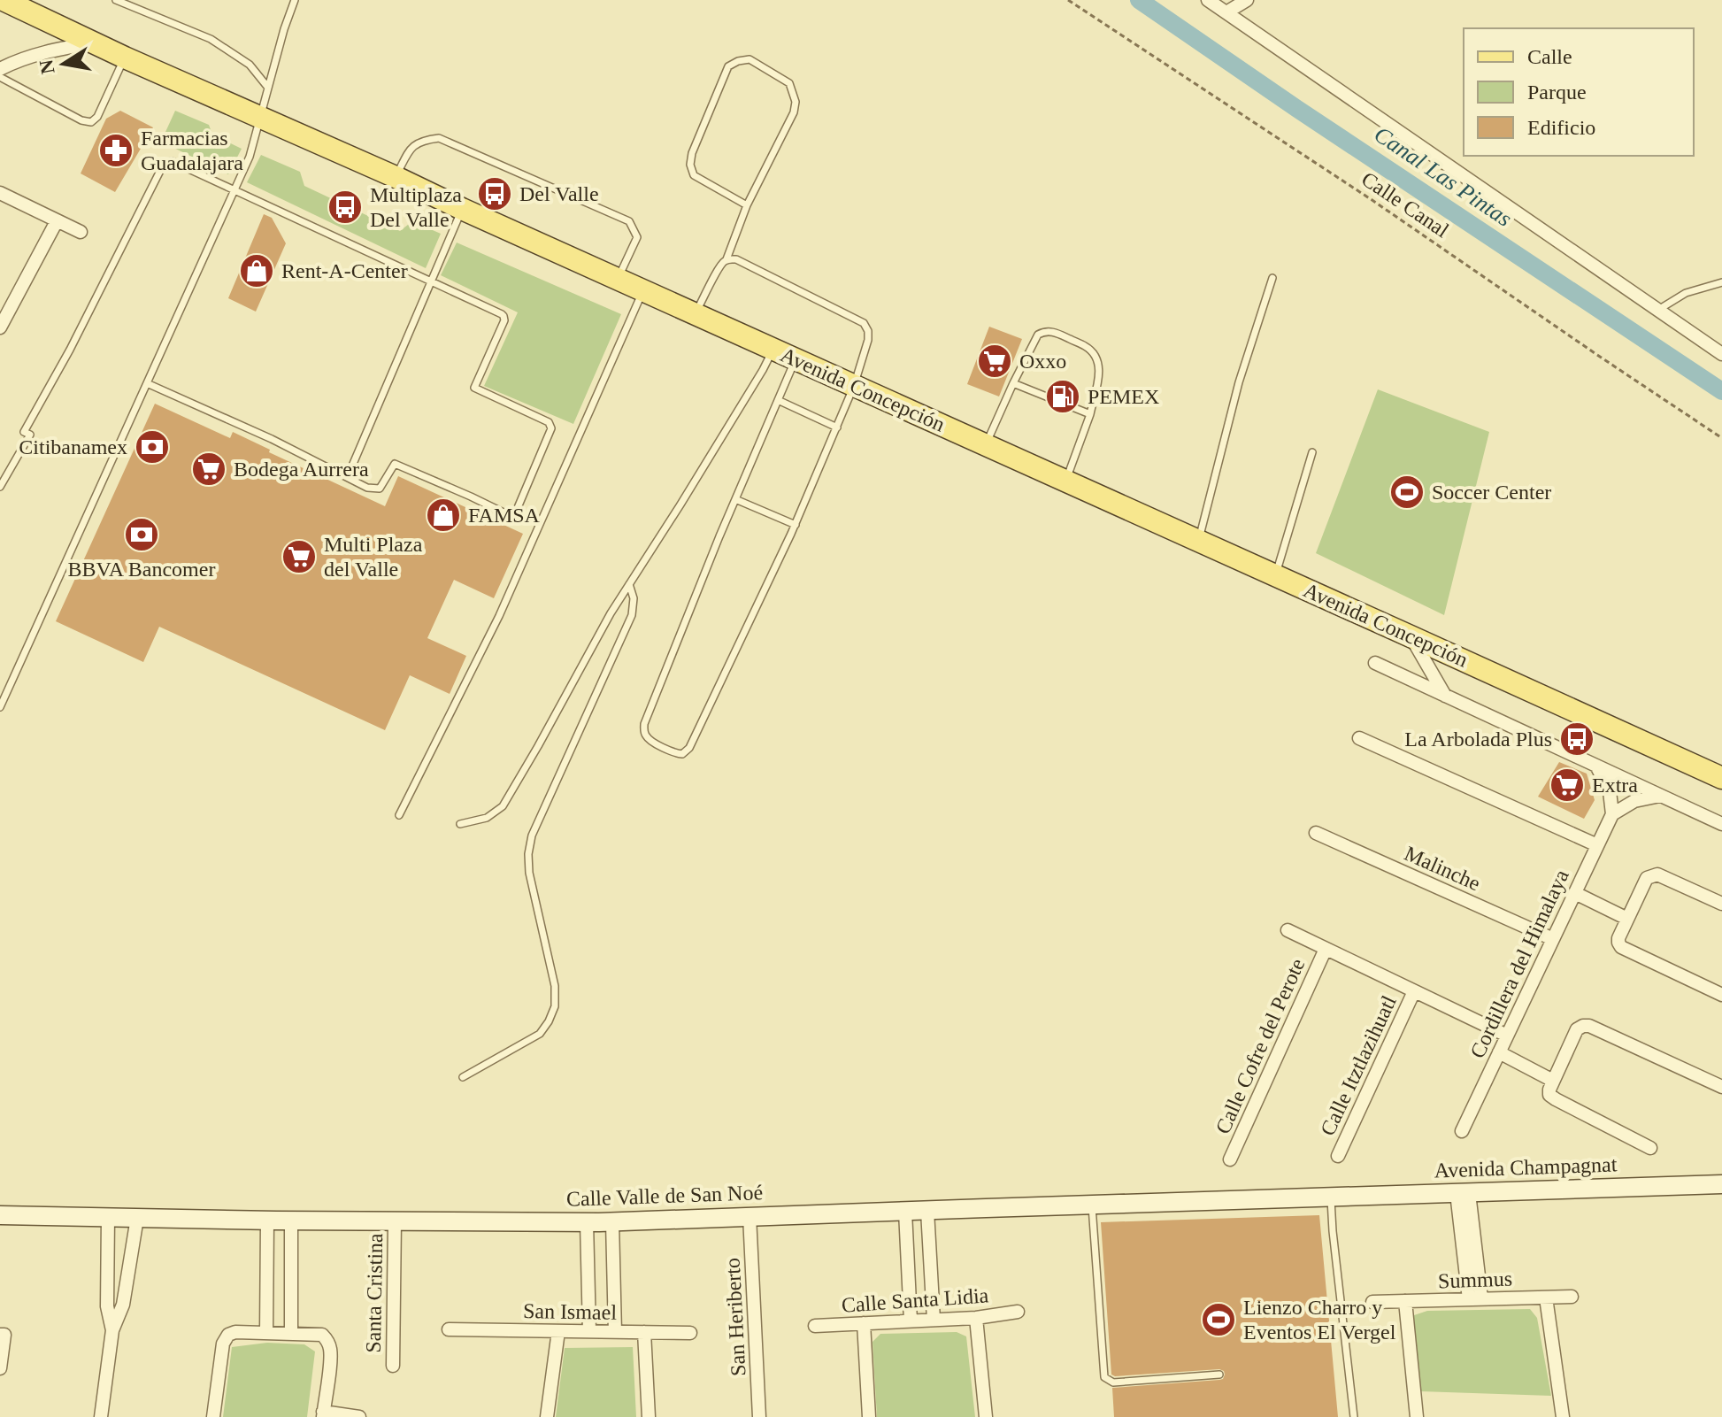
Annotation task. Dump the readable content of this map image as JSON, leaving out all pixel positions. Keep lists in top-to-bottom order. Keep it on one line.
{"streets":{"main road":["Avenida Concepción"],"street":["Malinche","Cordillera del Himalaya","Calle Cofre del Perote","Calle Itztlazihuatl","Avenida Champagnat","Calle Valle de San Noé","Summus","Santa Cristina","Calle Santa Lidia","San Ismael","San Heriberto"],"path":["Calle Canal"]},"crossings":[["Malinche","Cordillera del Himalaya"],["Avenida Champagnat","Calle Valle de San Noé"],["Calle Valle de San Noé","Santa Cristina"],["Calle Valle de San Noé","San Heriberto"]],"water":["Canal Las Pintas"],"places":{"pharmacy":["Farmacias Guadalajara"],"bus stop":["Del Valle","Multiplaza Del Valle","La Arbolada Plus"],"shop":["Rent-A-Center","FAMSA"],"supermarket":["Oxxo","Bodega Aurrera","Multi Plaza del Valle","Extra"],"fuel station":["PEMEX"],"bank":["Citibanamex","BBVA Bancomer"],"sports":["Soccer Center","Lienzo Charro y Eventos El Vergel"]},"legend":["Calle","Parque","Edificio"],"north":"left"}
